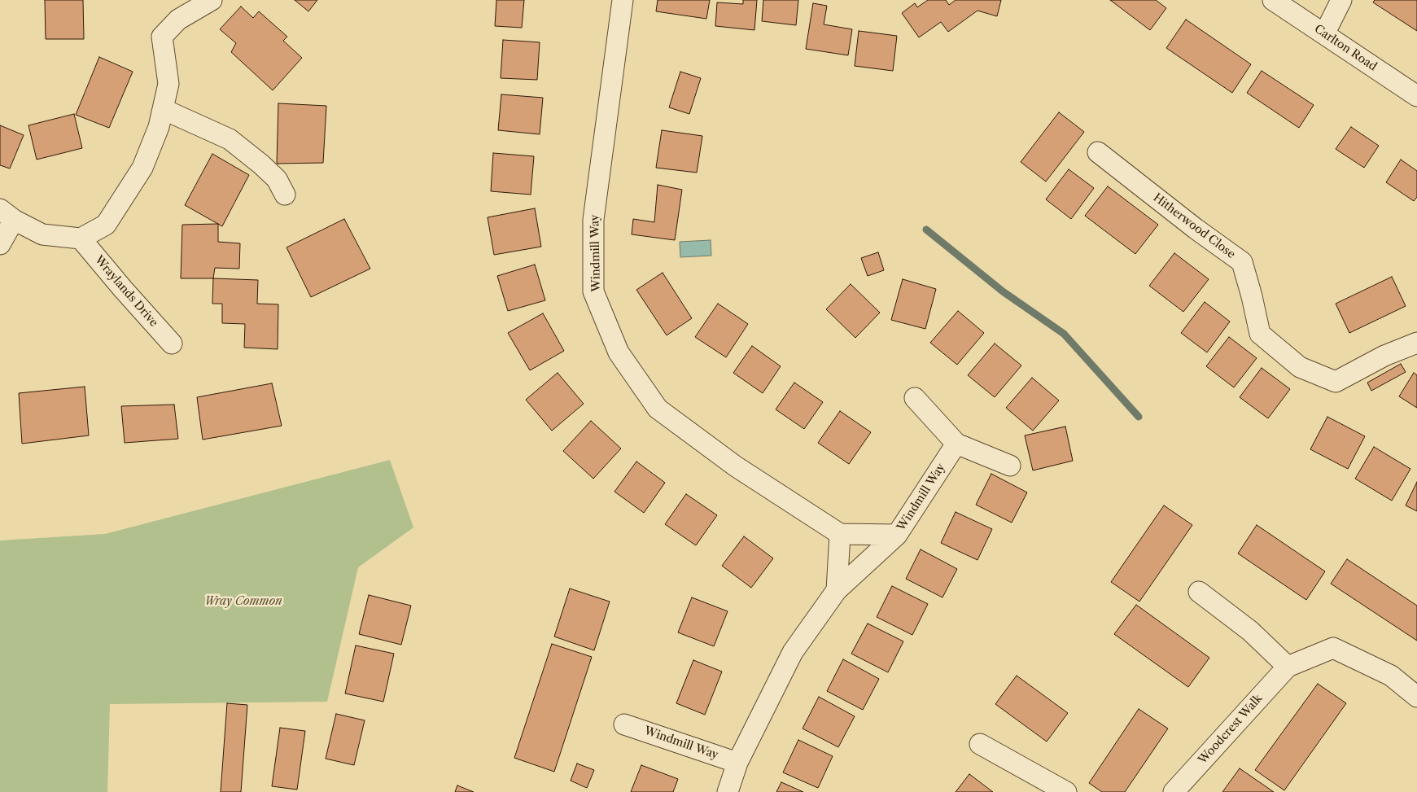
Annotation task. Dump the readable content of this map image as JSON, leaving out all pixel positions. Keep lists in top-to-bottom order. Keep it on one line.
{"streets":{"street":["Carlton Road","Hitherwood Close","Windmill Way","Wraylands Drive","Woodcrest Walk"]},"parks":["Wray Common"]}
